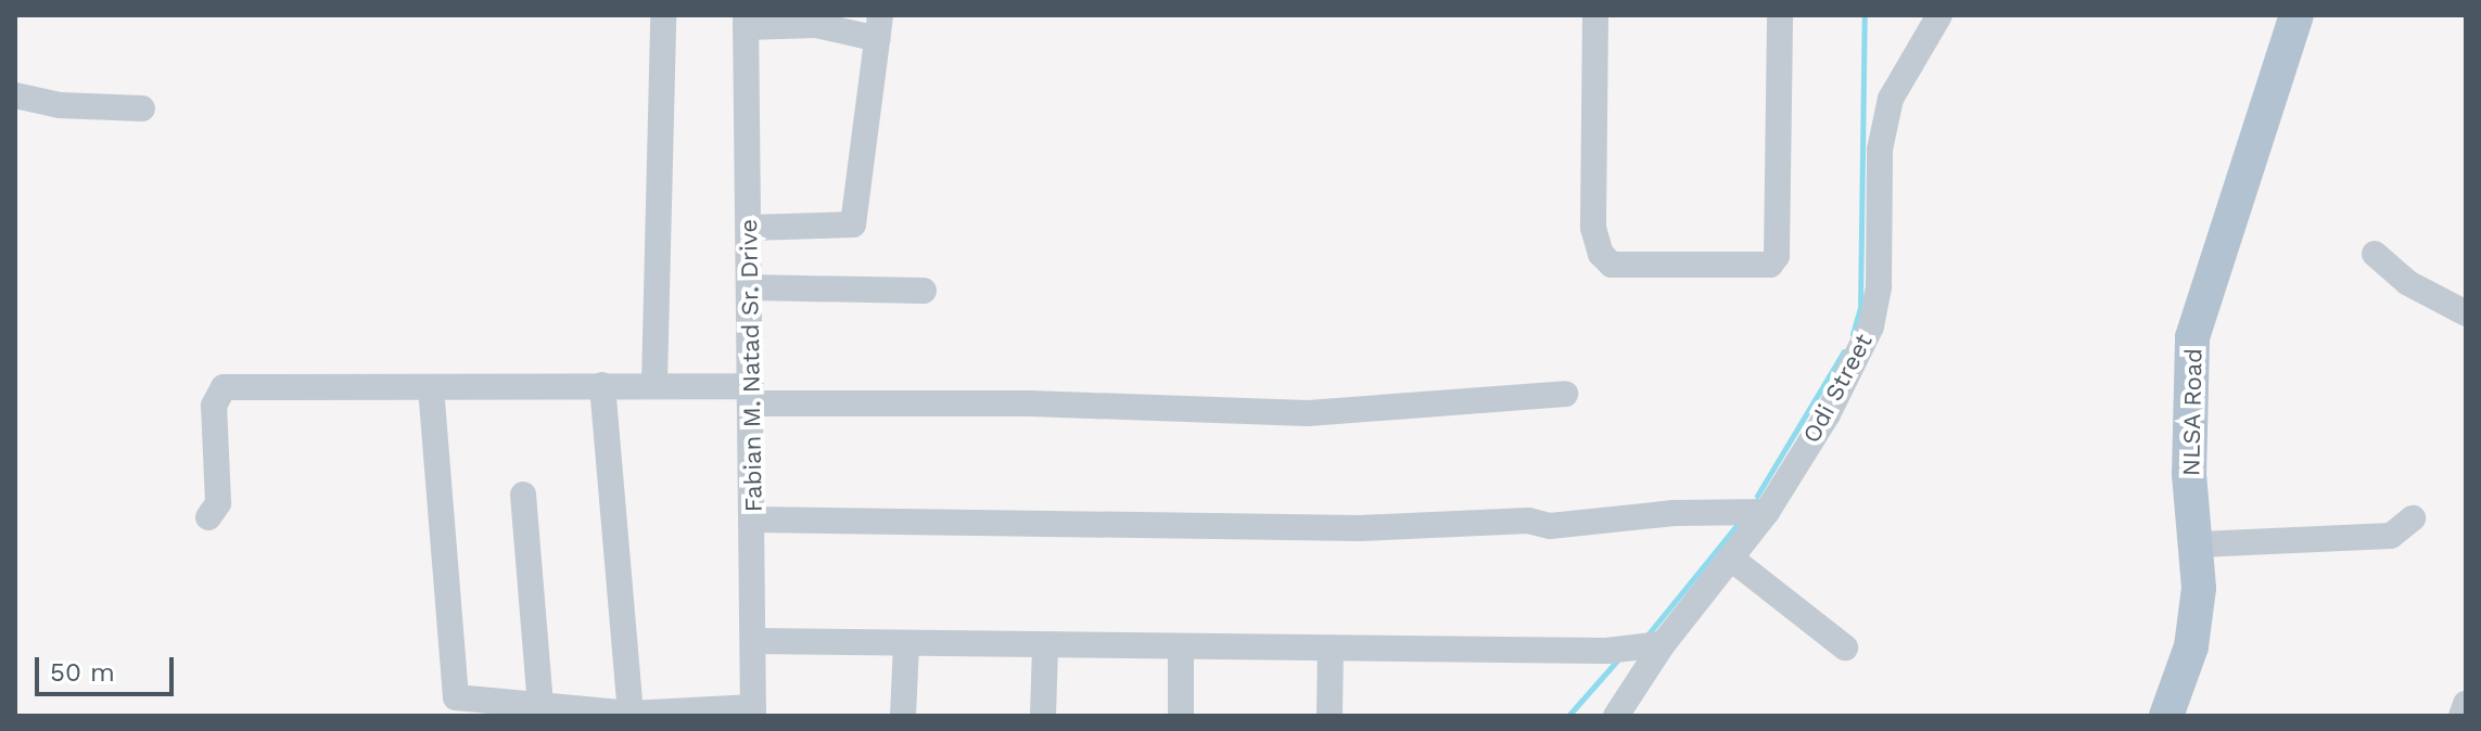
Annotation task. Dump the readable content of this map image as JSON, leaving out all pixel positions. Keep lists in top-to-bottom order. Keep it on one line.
{"streets":{"main road":["NLSA Road"],"street":["Fabian M. Natad Sr. Drive","Odi Street"]},"scale_bar":"50 m"}
